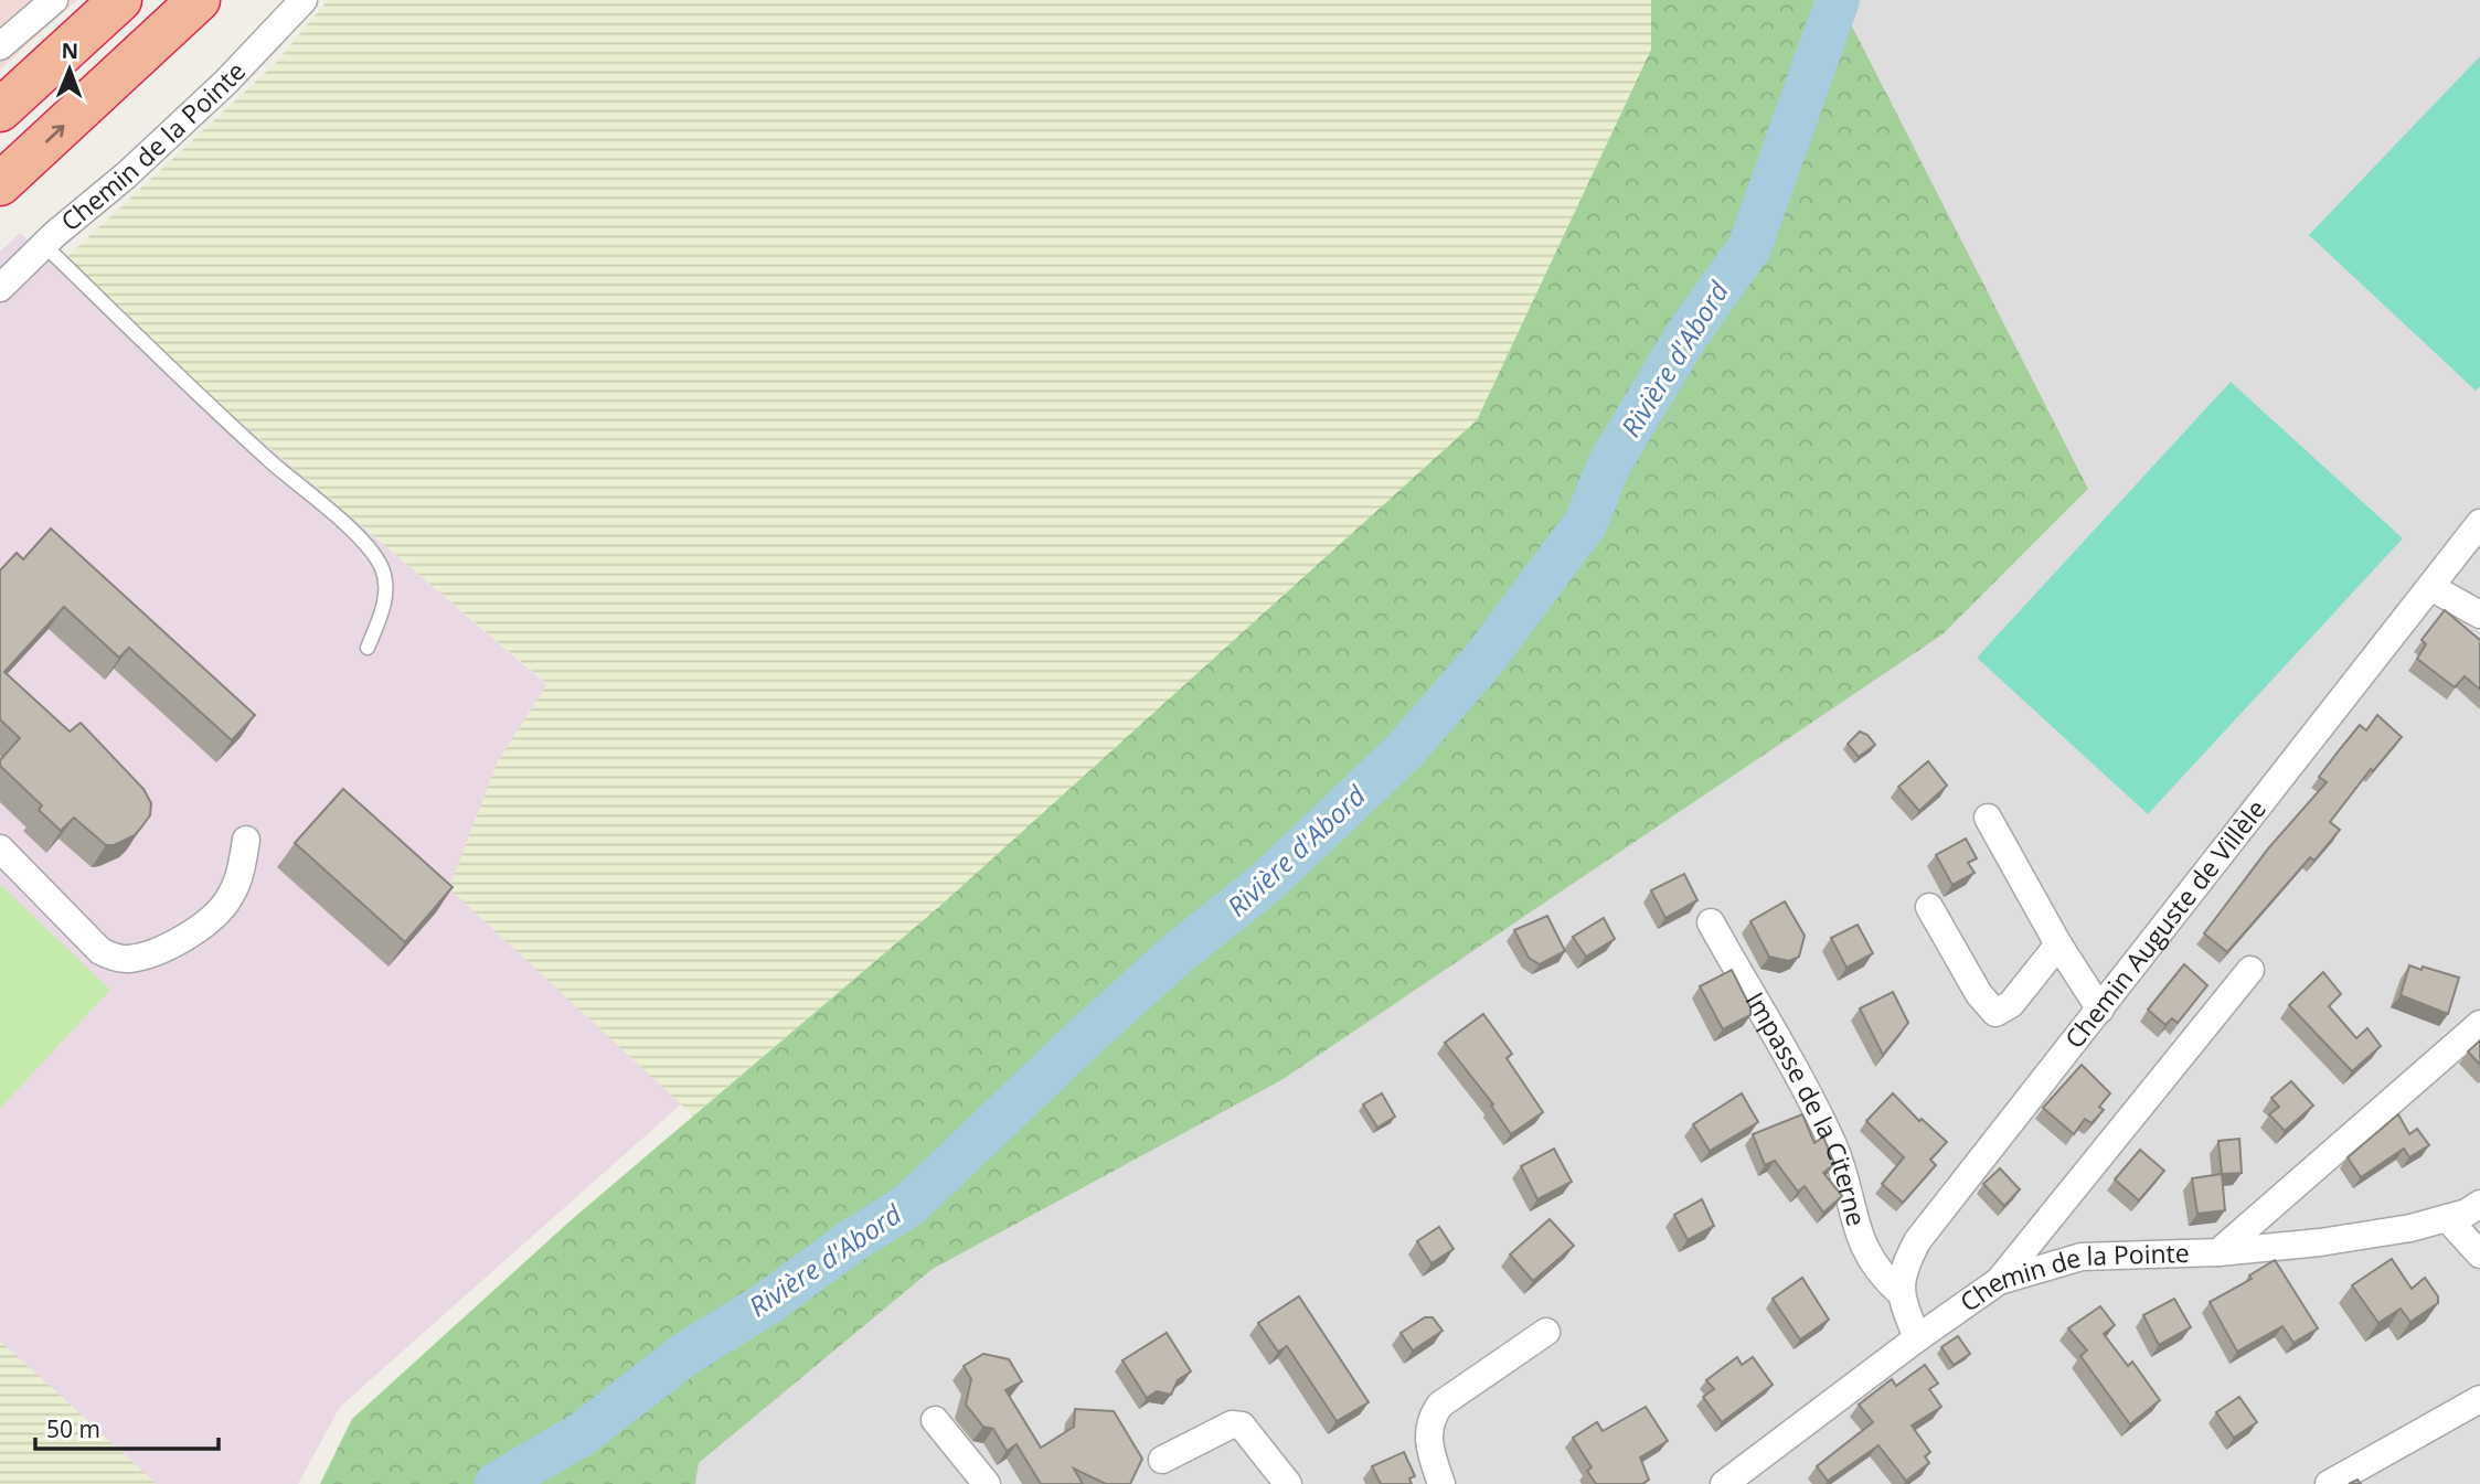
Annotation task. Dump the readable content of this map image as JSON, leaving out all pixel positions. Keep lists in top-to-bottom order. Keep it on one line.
{"streets":{"street":["Chemin de la Pointe","Chemin Auguste de Villèle","Impasse de la Citerne"]},"crossings":[["Chemin Auguste de Villèle","Impasse de la Citerne"]],"water":["Rivière d'Abord"],"scale_bar":"50 m","north":"top"}
